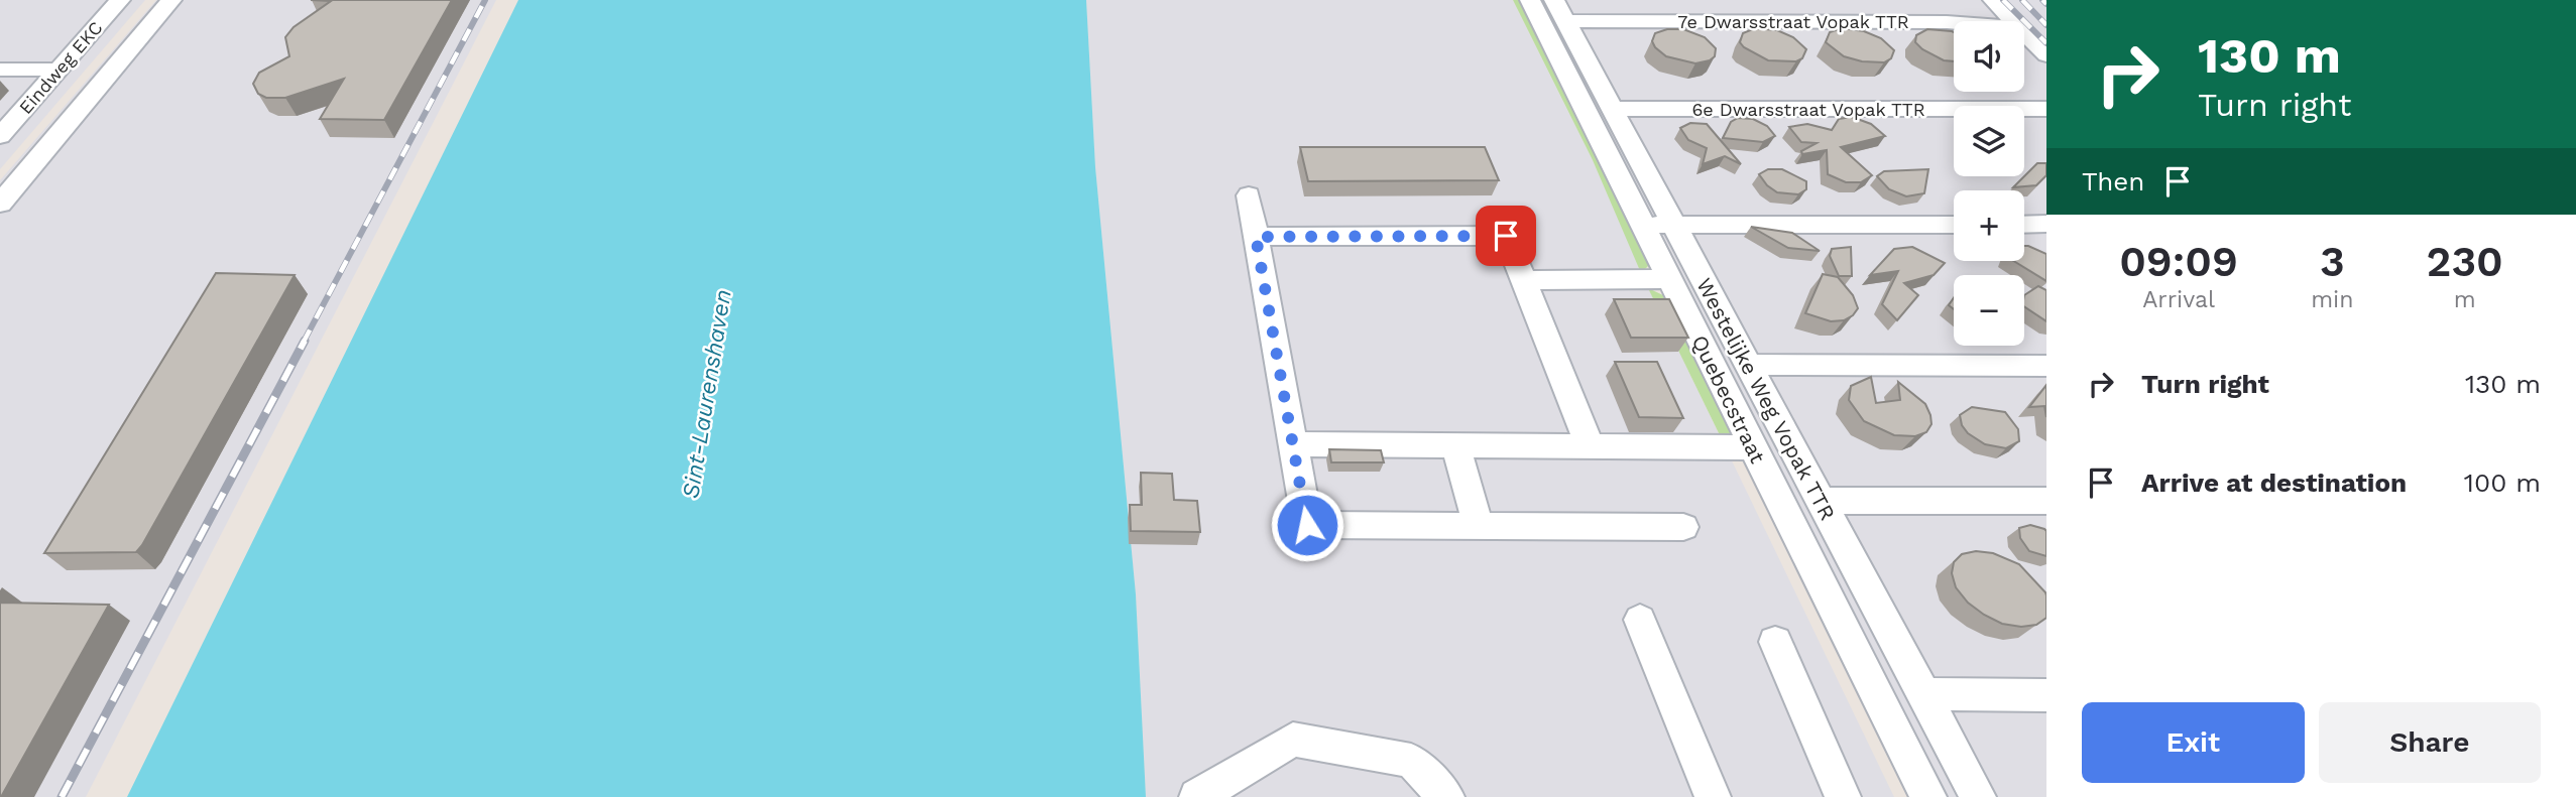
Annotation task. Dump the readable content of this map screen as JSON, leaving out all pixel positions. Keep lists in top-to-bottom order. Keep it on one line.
{"streets":{"street":["7e Dwarsstraat Vopak TTR","Eindweg EKC","6e Dwarsstraat Vopak TTR","Quebecstraat","Westelijke Weg Vopak TTR"]},"crossings":[["7e Dwarsstraat Vopak TTR","Westelijke Weg Vopak TTR"],["6e Dwarsstraat Vopak TTR","Westelijke Weg Vopak TTR"]],"water":["Sint-Laurenshaven"],"page":{"turn":["130 m","Turn right"],"map_buttons":["+","−"],"then":"Then","eta":["09:09","Arrival","3","min","230","m"],"list":[{"name":"Turn right","value":"130 m"},{"name":"Arrive at destination","value":"100 m"}],"buttons":["Exit","Share"]}}
